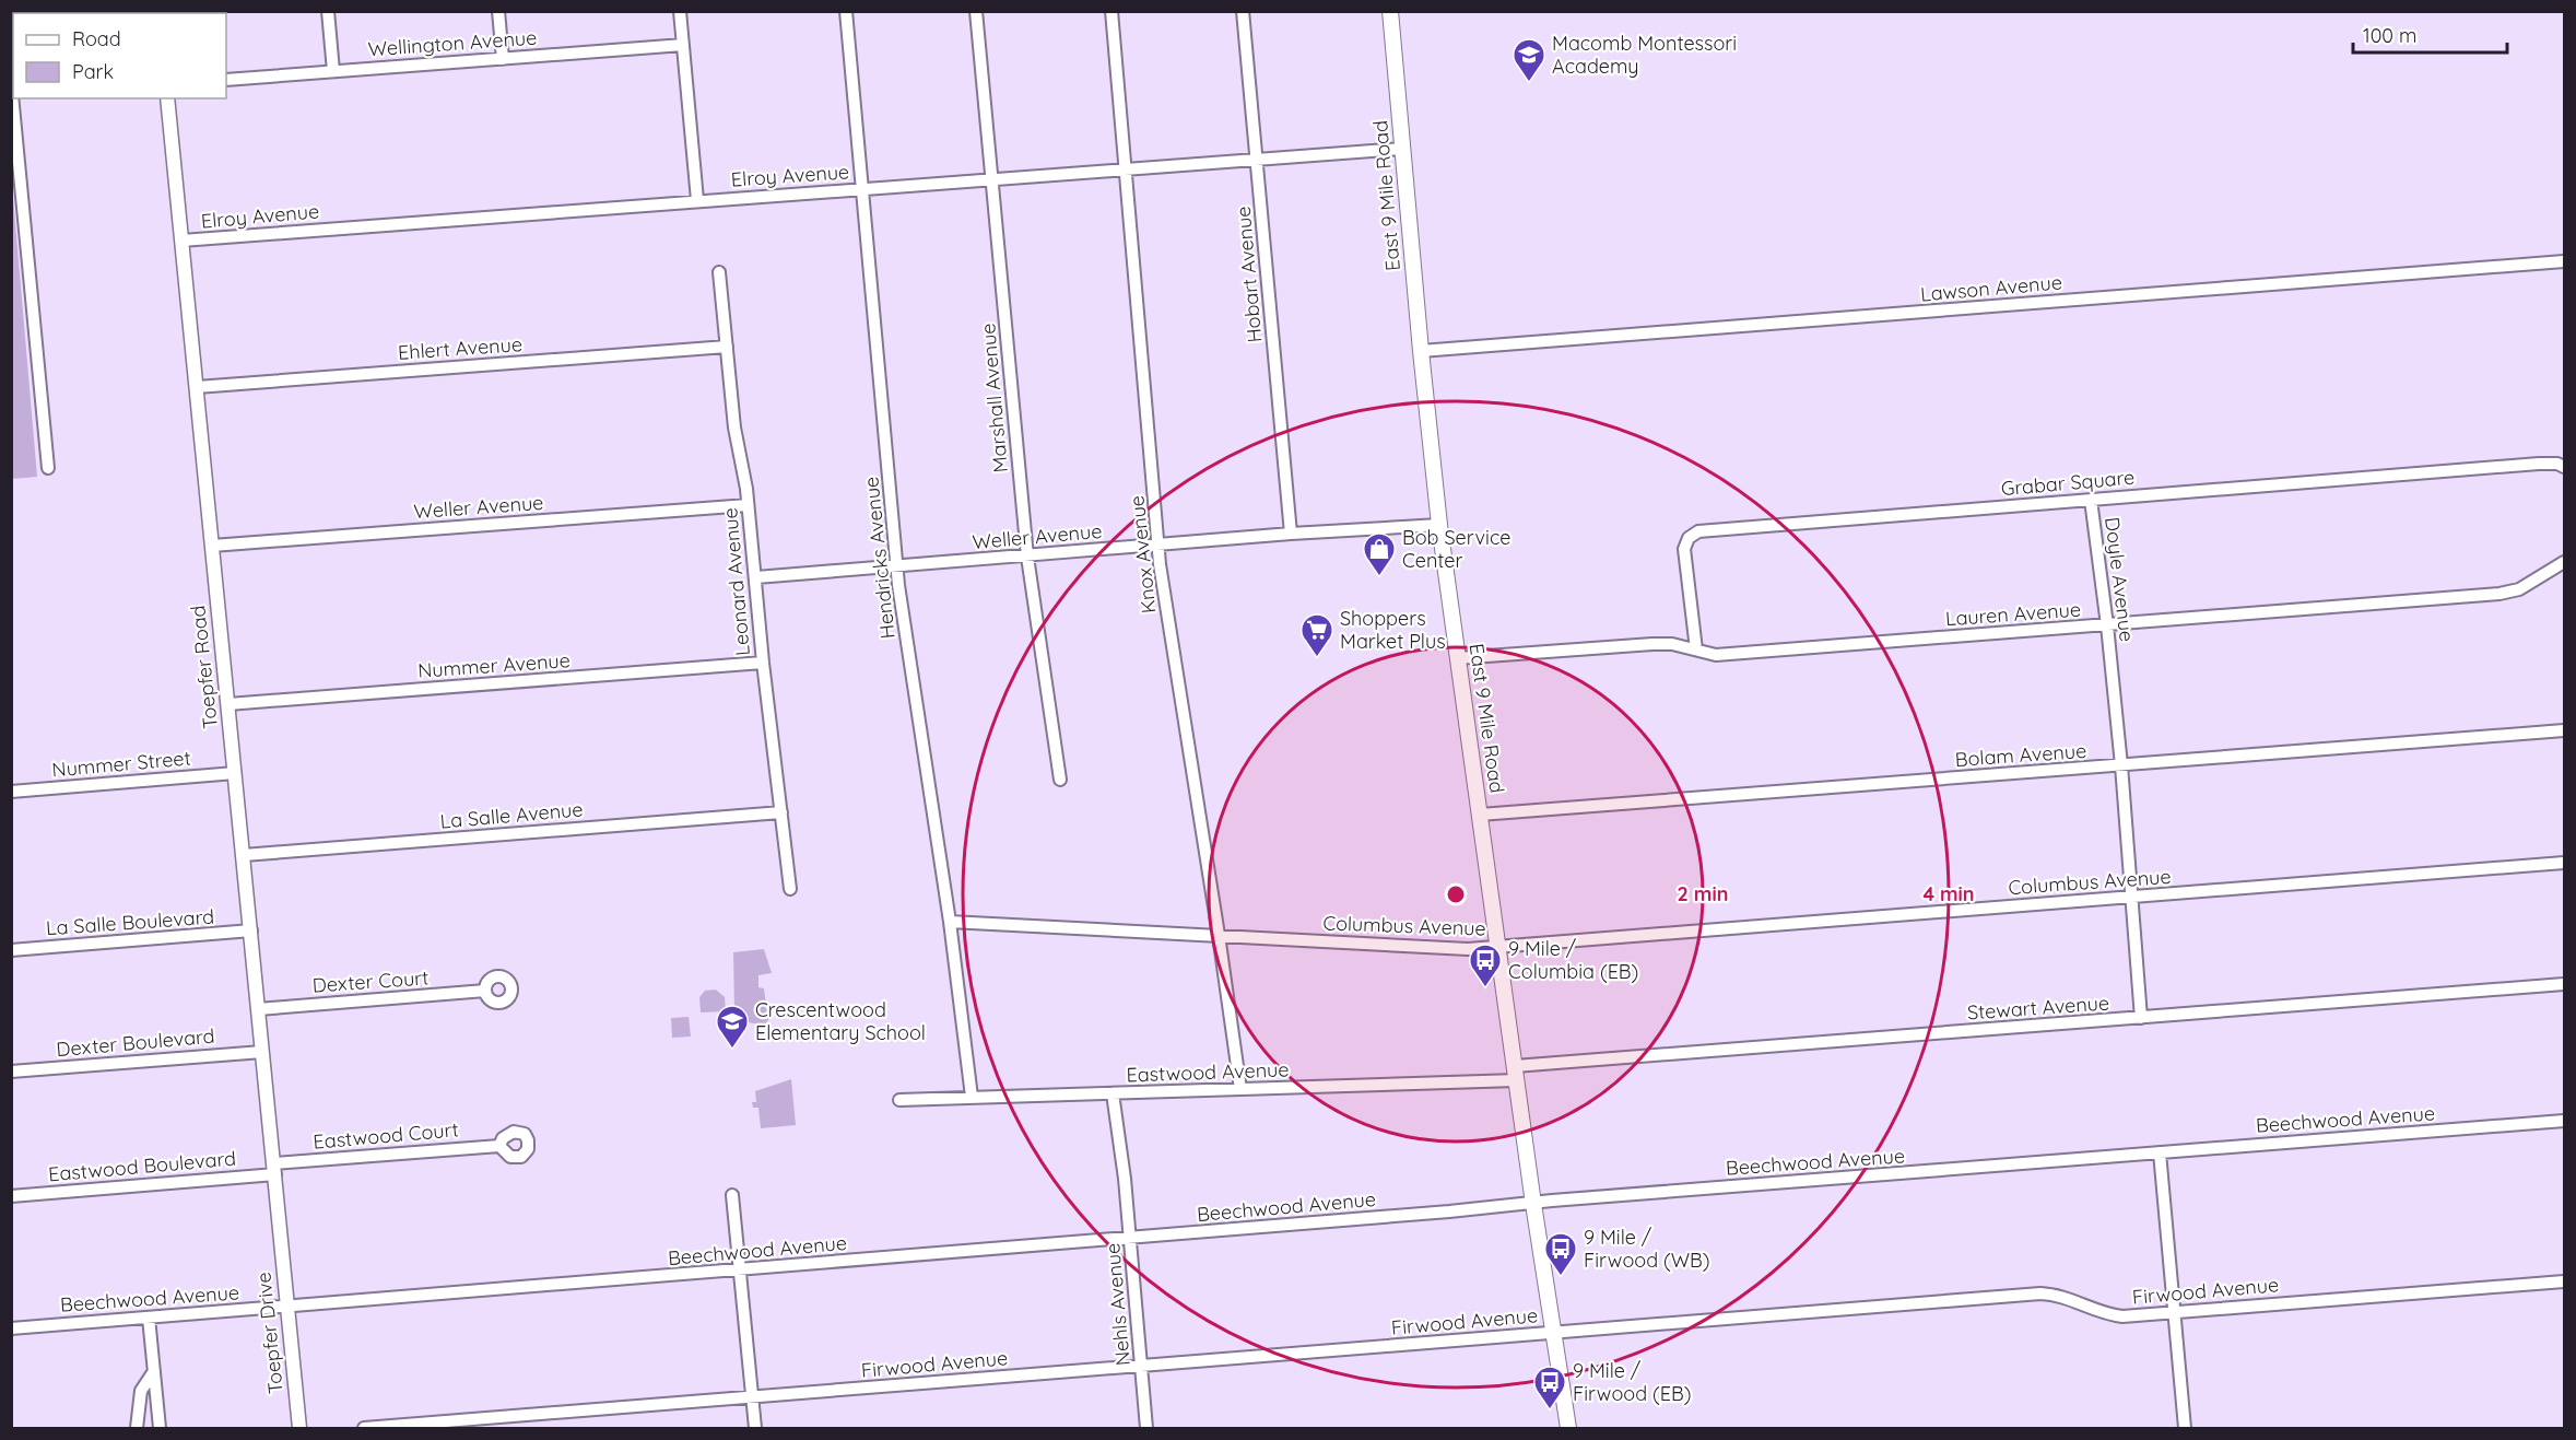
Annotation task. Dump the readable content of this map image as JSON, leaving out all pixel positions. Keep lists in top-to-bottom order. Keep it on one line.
{"streets":{"main road":["East 9 Mile Road"],"street":["Wellington Avenue","Elroy Avenue","Hobart Avenue","Lawson Avenue","Ehlert Avenue","Marshall Avenue","Grabar Square","Weller Avenue","Knox Avenue","Hendricks Avenue","Doyle Avenue","Leonard Avenue","Lauren Avenue","Nummer Avenue","Toepfer Road","Bolam Avenue","Nummer Street","La Salle Avenue","Columbus Avenue","La Salle Boulevard","Dexter Court","Stewart Avenue","Dexter Boulevard","Eastwood Avenue","Beechwood Avenue","Eastwood Court","Eastwood Boulevard","Firwood Avenue","Nehls Avenue","Toepfer Drive"]},"crossings":[["Elroy Avenue","East 9 Mile Road"],["Elroy Avenue","Hobart Avenue"],["Elroy Avenue","Marshall Avenue"],["Elroy Avenue","Knox Avenue"],["Elroy Avenue","Hendricks Avenue"],["Elroy Avenue","Toepfer Road"],["East 9 Mile Road","Lawson Avenue"],["East 9 Mile Road","Weller Avenue"],["East 9 Mile Road","Lauren Avenue"],["East 9 Mile Road","Bolam Avenue"],["East 9 Mile Road","Columbus Avenue"],["East 9 Mile Road","Stewart Avenue"],["East 9 Mile Road","Eastwood Avenue"],["East 9 Mile Road","Beechwood Avenue"],["East 9 Mile Road","Firwood Avenue"],["Hobart Avenue","Weller Avenue"],["Ehlert Avenue","Leonard Avenue"],["Ehlert Avenue","Toepfer Road"],["Marshall Avenue","Weller Avenue"],["Grabar Square","Doyle Avenue"],["Grabar Square","Lauren Avenue"],["Weller Avenue","Knox Avenue"],["Weller Avenue","Hendricks Avenue"],["Weller Avenue","Leonard Avenue"],["Weller Avenue","Toepfer Road"],["Knox Avenue","Columbus Avenue"],["Knox Avenue","Eastwood Avenue"],["Hendricks Avenue","Columbus Avenue"],["Hendricks Avenue","Eastwood Avenue"],["Doyle Avenue","Lauren Avenue"],["Doyle Avenue","Bolam Avenue"],["Doyle Avenue","Columbus Avenue"],["Doyle Avenue","Stewart Avenue"],["Leonard Avenue","Nummer Avenue"],["Leonard Avenue","La Salle Avenue"],["Nummer Avenue","Toepfer Road"],["Toepfer Road","Nummer Street"],["Toepfer Road","La Salle Avenue"],["Toepfer Road","La Salle Boulevard"],["Toepfer Road","Dexter Court"],["Toepfer Road","Dexter Boulevard"],["Toepfer Road","Eastwood Court"],["Toepfer Road","Eastwood Boulevard"],["Toepfer Road","Toepfer Drive"],["Stewart Avenue","Eastwood Avenue"],["Eastwood Avenue","Nehls Avenue"],["Beechwood Avenue","Nehls Avenue"],["Beechwood Avenue","Toepfer Drive"],["Eastwood Court","Eastwood Boulevard"],["Firwood Avenue","Nehls Avenue"]],"places":{"school or university":["Macomb Montessori Academy","Crescentwood Elementary School"],"shop":["Bob Service Center"],"supermarket":["Shoppers Market Plus"],"bus stop":["9 Mile / Columbia (EB)","9 Mile / Firwood (WB)","9 Mile / Firwood (EB)"]},"legend":["Road","Park"],"scale_bar":"100 m","rings":["2 min","4 min"]}
